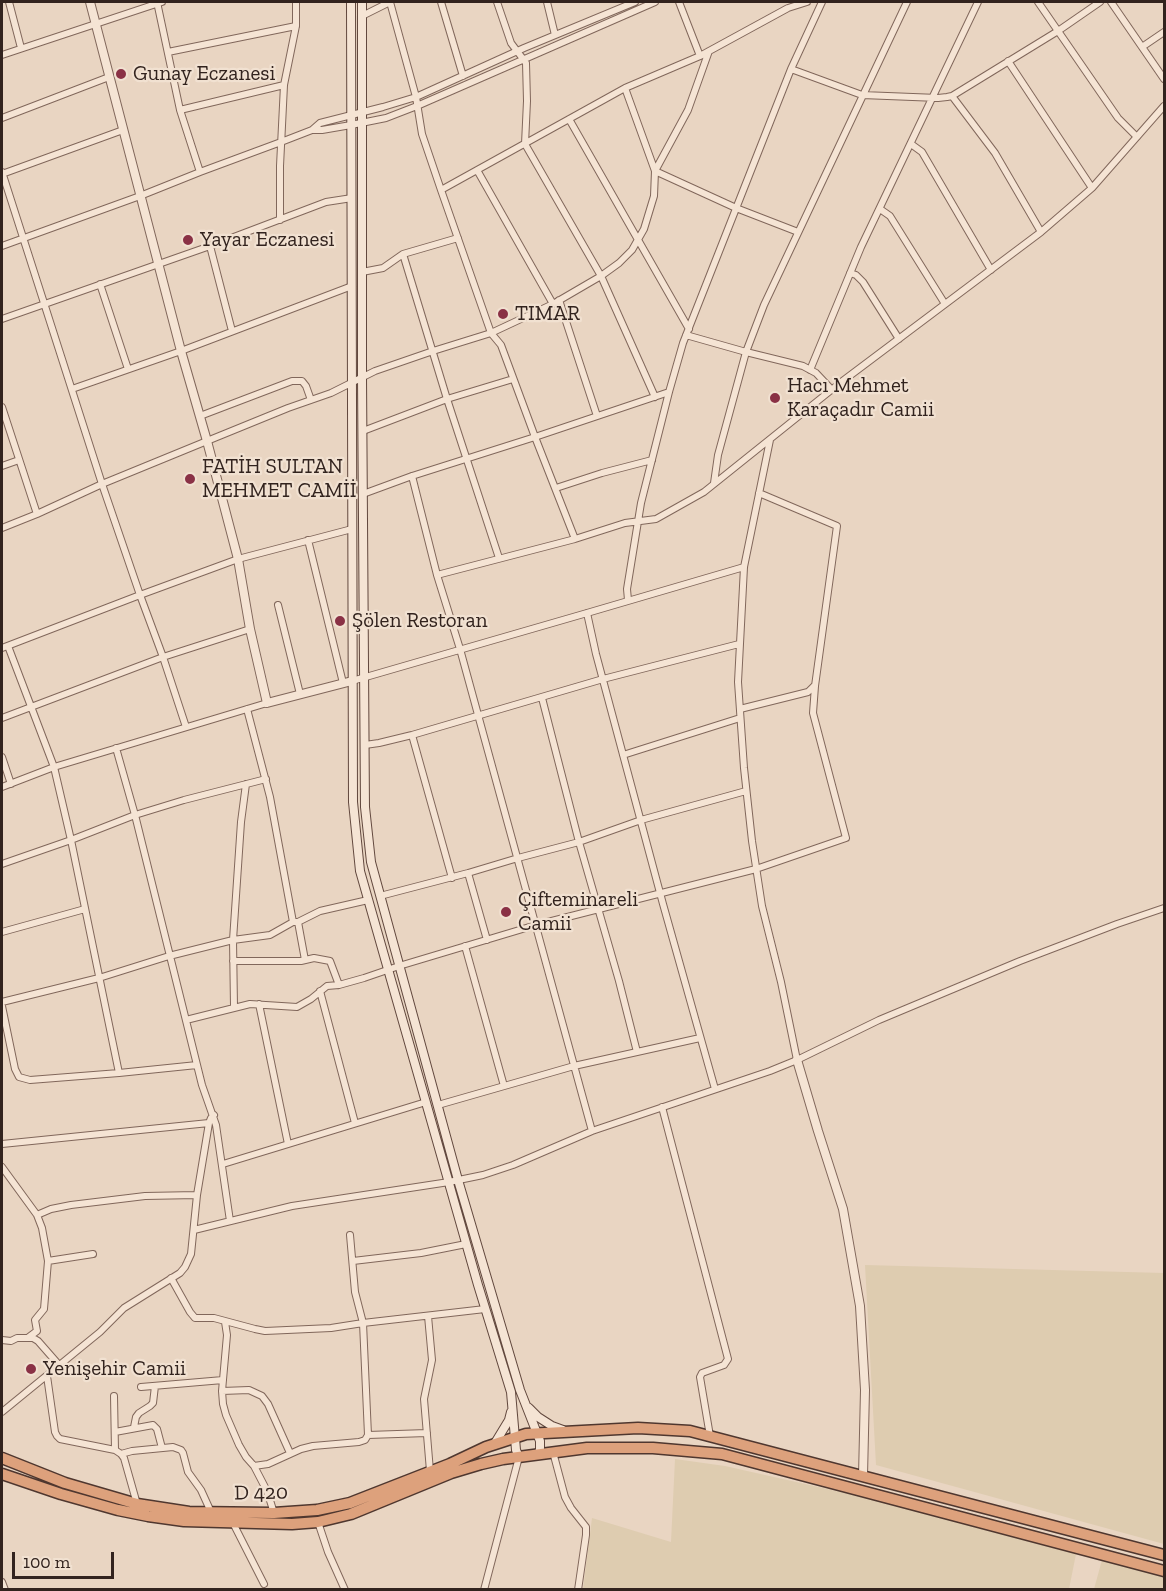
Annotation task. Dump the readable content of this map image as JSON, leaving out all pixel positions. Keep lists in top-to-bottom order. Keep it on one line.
{"streets":{"highway":["D 420"]},"places":["Gunay Eczanesi","Yayar Eczanesi","TIMAR","Hacı Mehmet Karaçadır Camii","FATİH SULTAN MEHMET CAMİİ","Şölen Restoran","Çifteminareli Camii","Yenişehir Camii"],"scale_bar":"100 m"}
